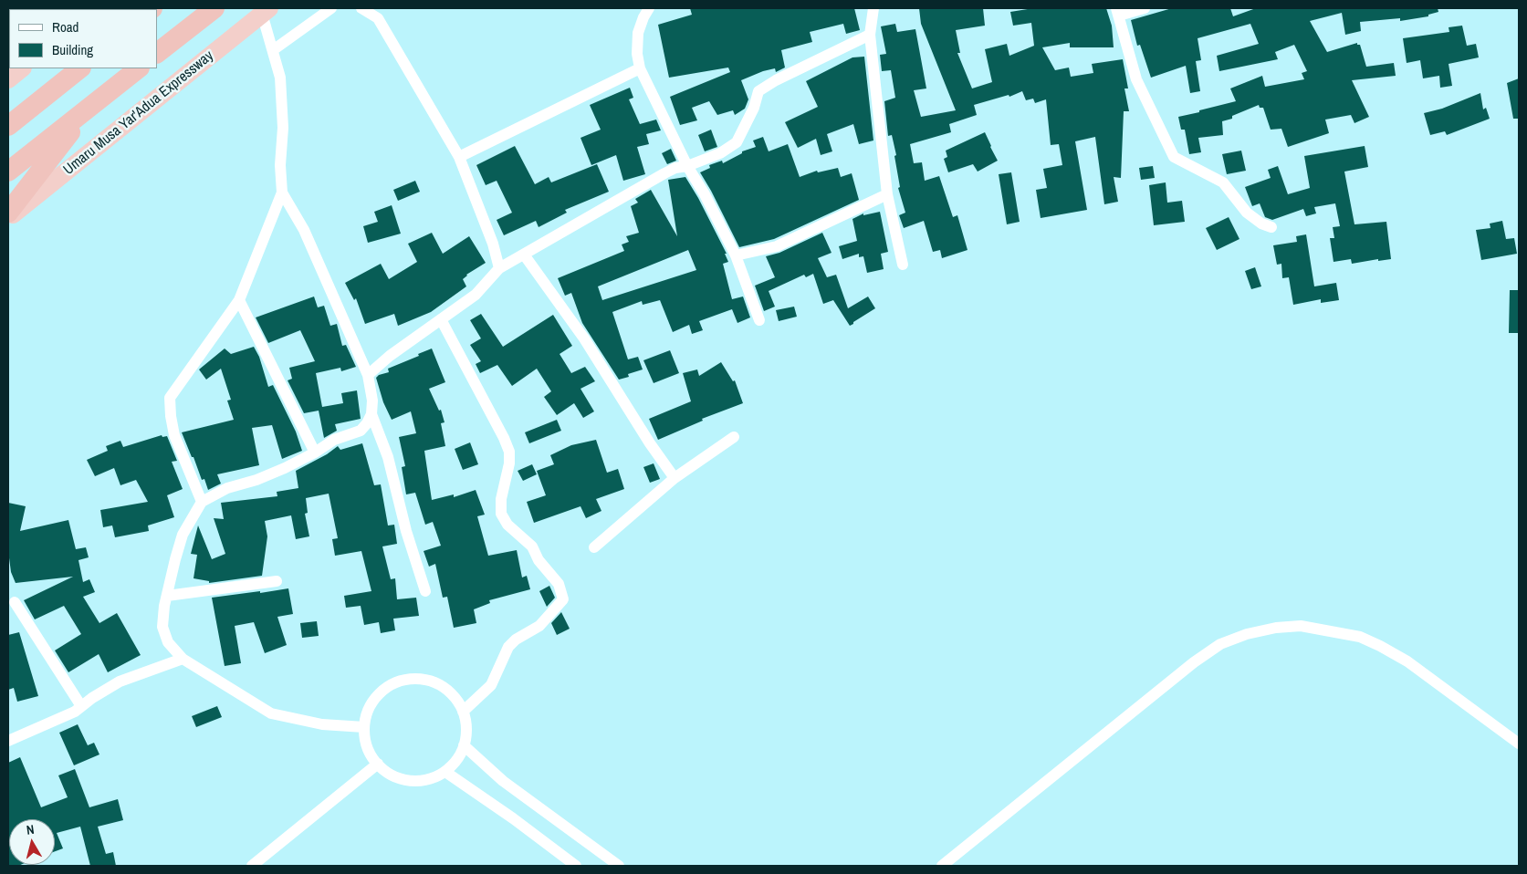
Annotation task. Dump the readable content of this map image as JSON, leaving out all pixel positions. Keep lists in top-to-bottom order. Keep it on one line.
{"streets":{"highway":["Umaru Musa Yar'Adua Expressway"]},"legend":["Road","Building"],"north":"top"}
